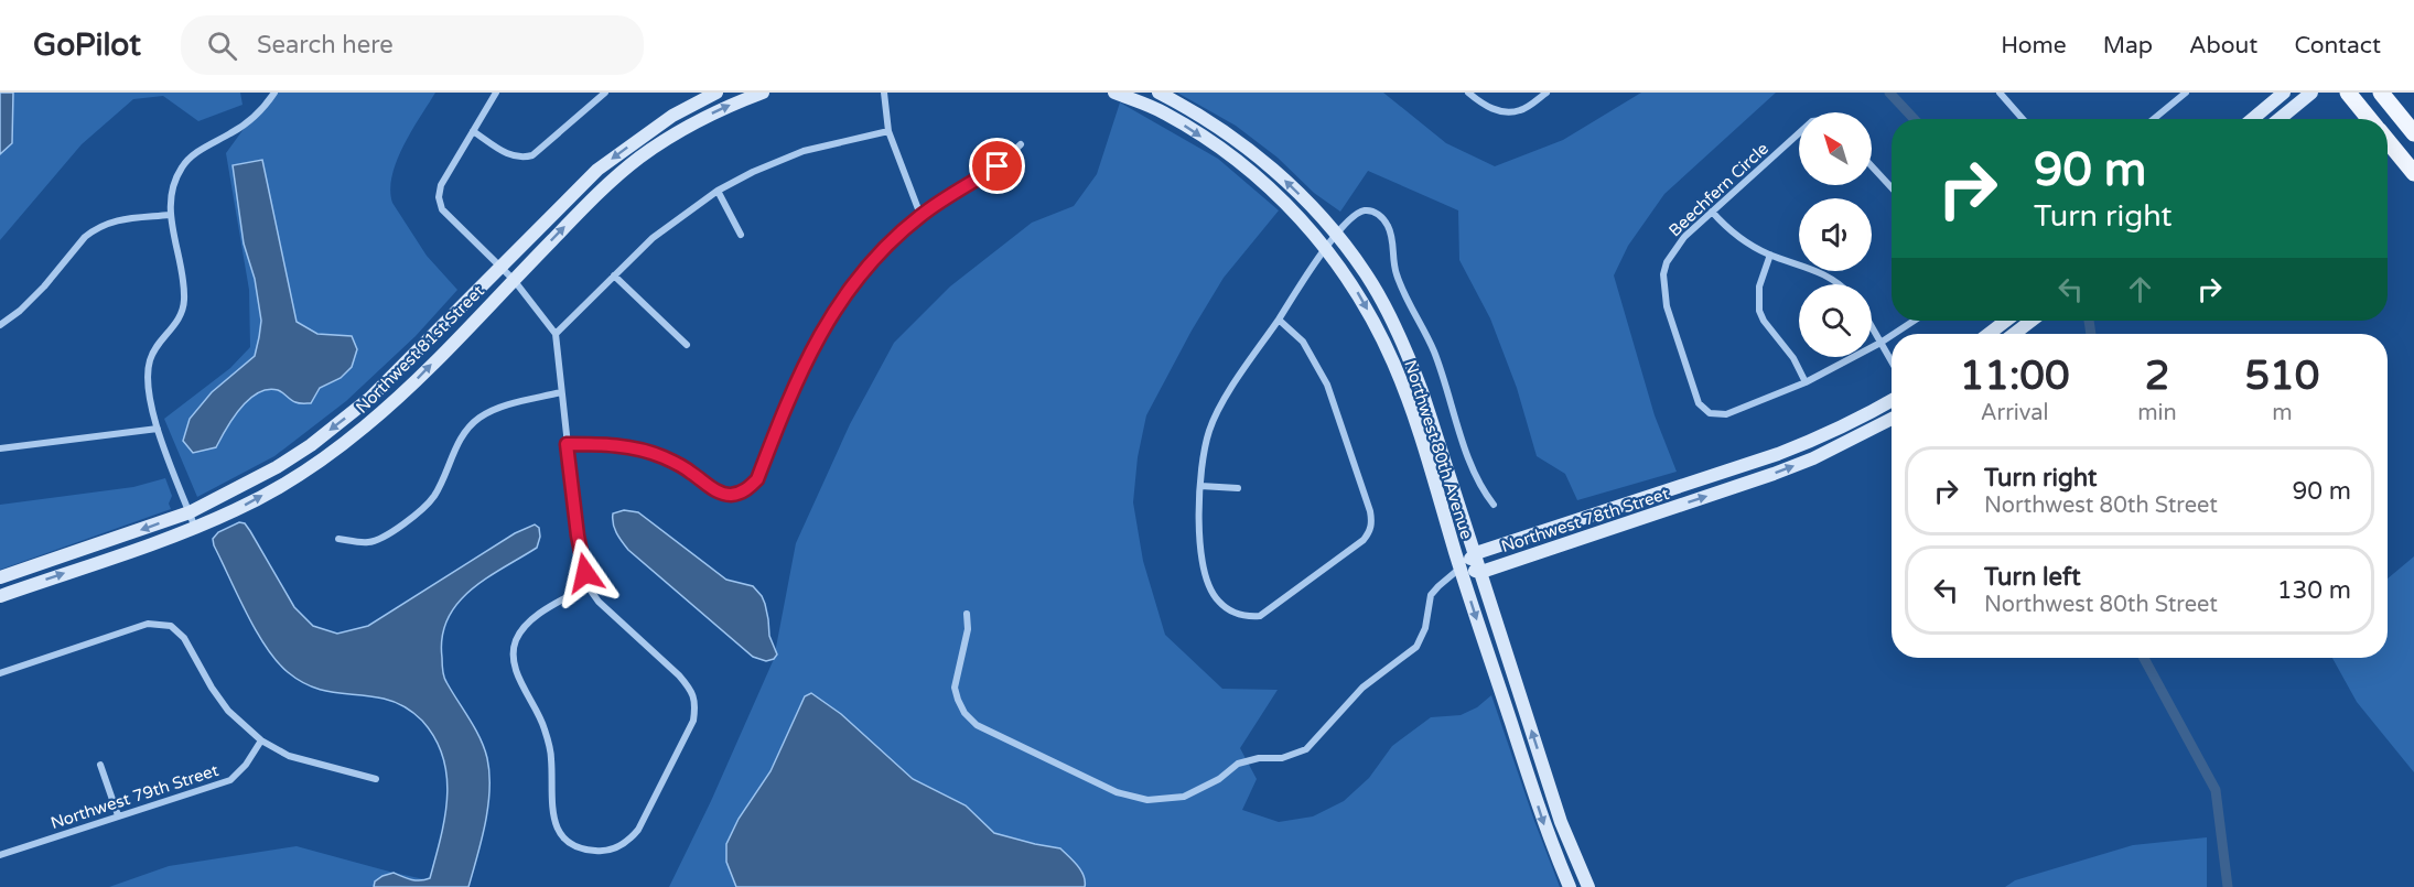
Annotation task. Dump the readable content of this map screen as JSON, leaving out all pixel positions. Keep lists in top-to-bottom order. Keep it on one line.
{"streets":{"street":["Beechfern Circle","Northwest 81st Street","Northwest 80th Avenue","Northwest 78th Street","Northwest 79th Street"]},"crossings":[["Northwest 80th Avenue","Northwest 78th Street"]],"north":"top left","page":{"header":"GoPilot","search":"Search here","nav":["Home","Map","About","Contact"],"turn":["90 m","Turn right"],"eta":["11:00","Arrival","2","min","510","m"],"list":[{"name":"Turn right","note":"Northwest 80th Street","value":"90 m"},{"name":"Turn left","note":"Northwest 80th Street","value":"130 m"}]}}
